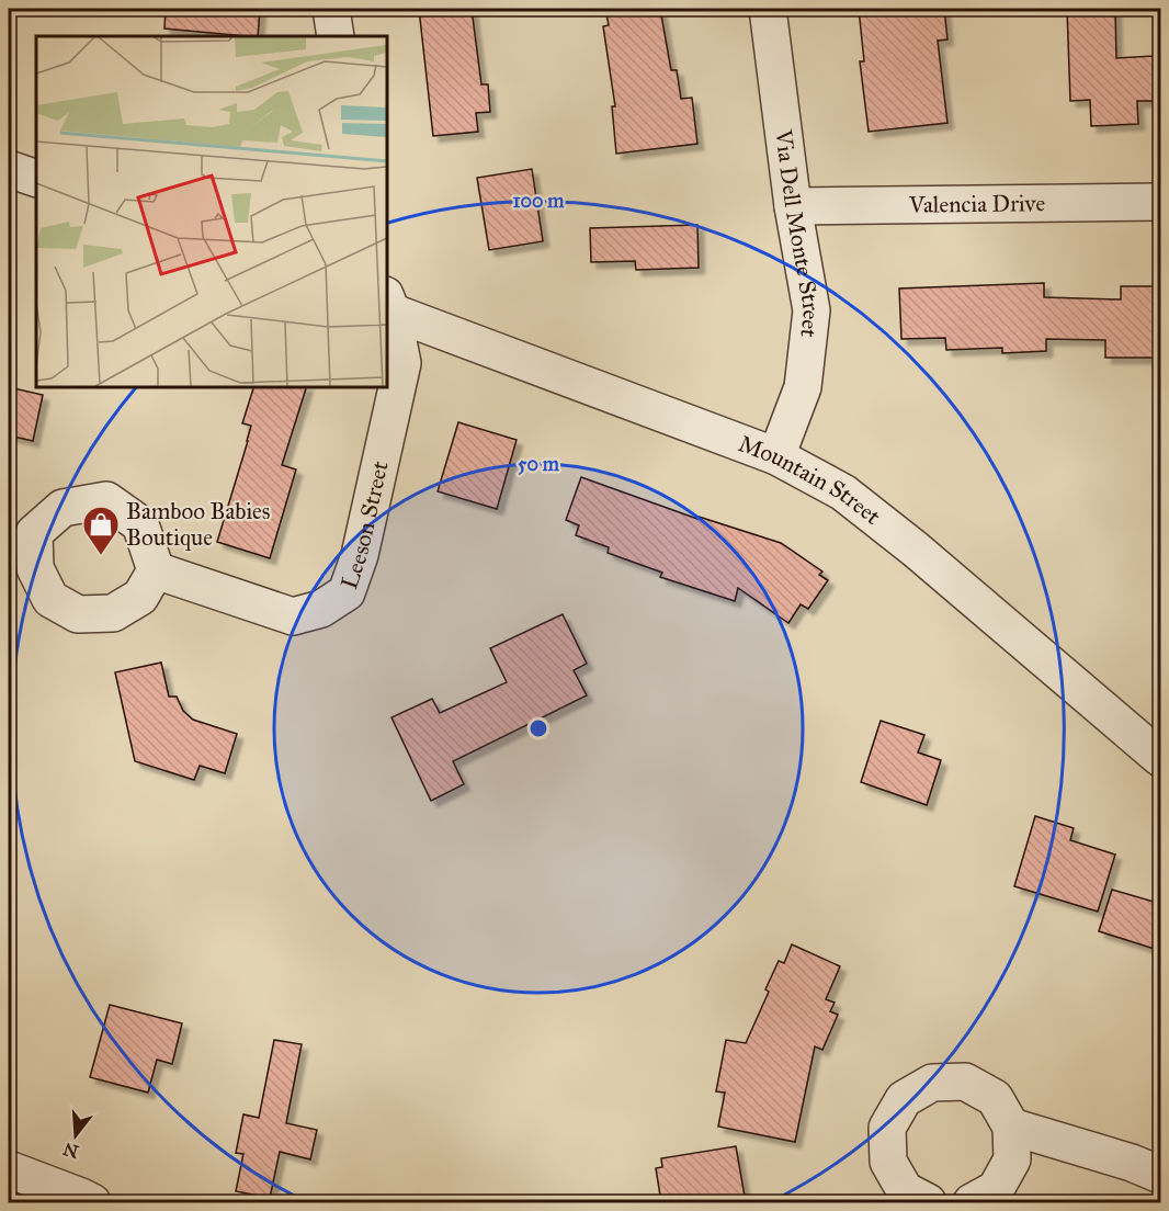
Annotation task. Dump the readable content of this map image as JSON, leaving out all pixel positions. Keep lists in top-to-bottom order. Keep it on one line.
{"streets":{"street":["Valencia Drive","Via Dell Monte Street","Mountain Street","Leeson Street"]},"crossings":[["Valencia Drive","Via Dell Monte Street"],["Via Dell Monte Street","Mountain Street"],["Mountain Street","Leeson Street"]],"places":{"shop":["Bamboo Babies Boutique"]},"north":"bottom","rings":["100 m","50 m"]}
